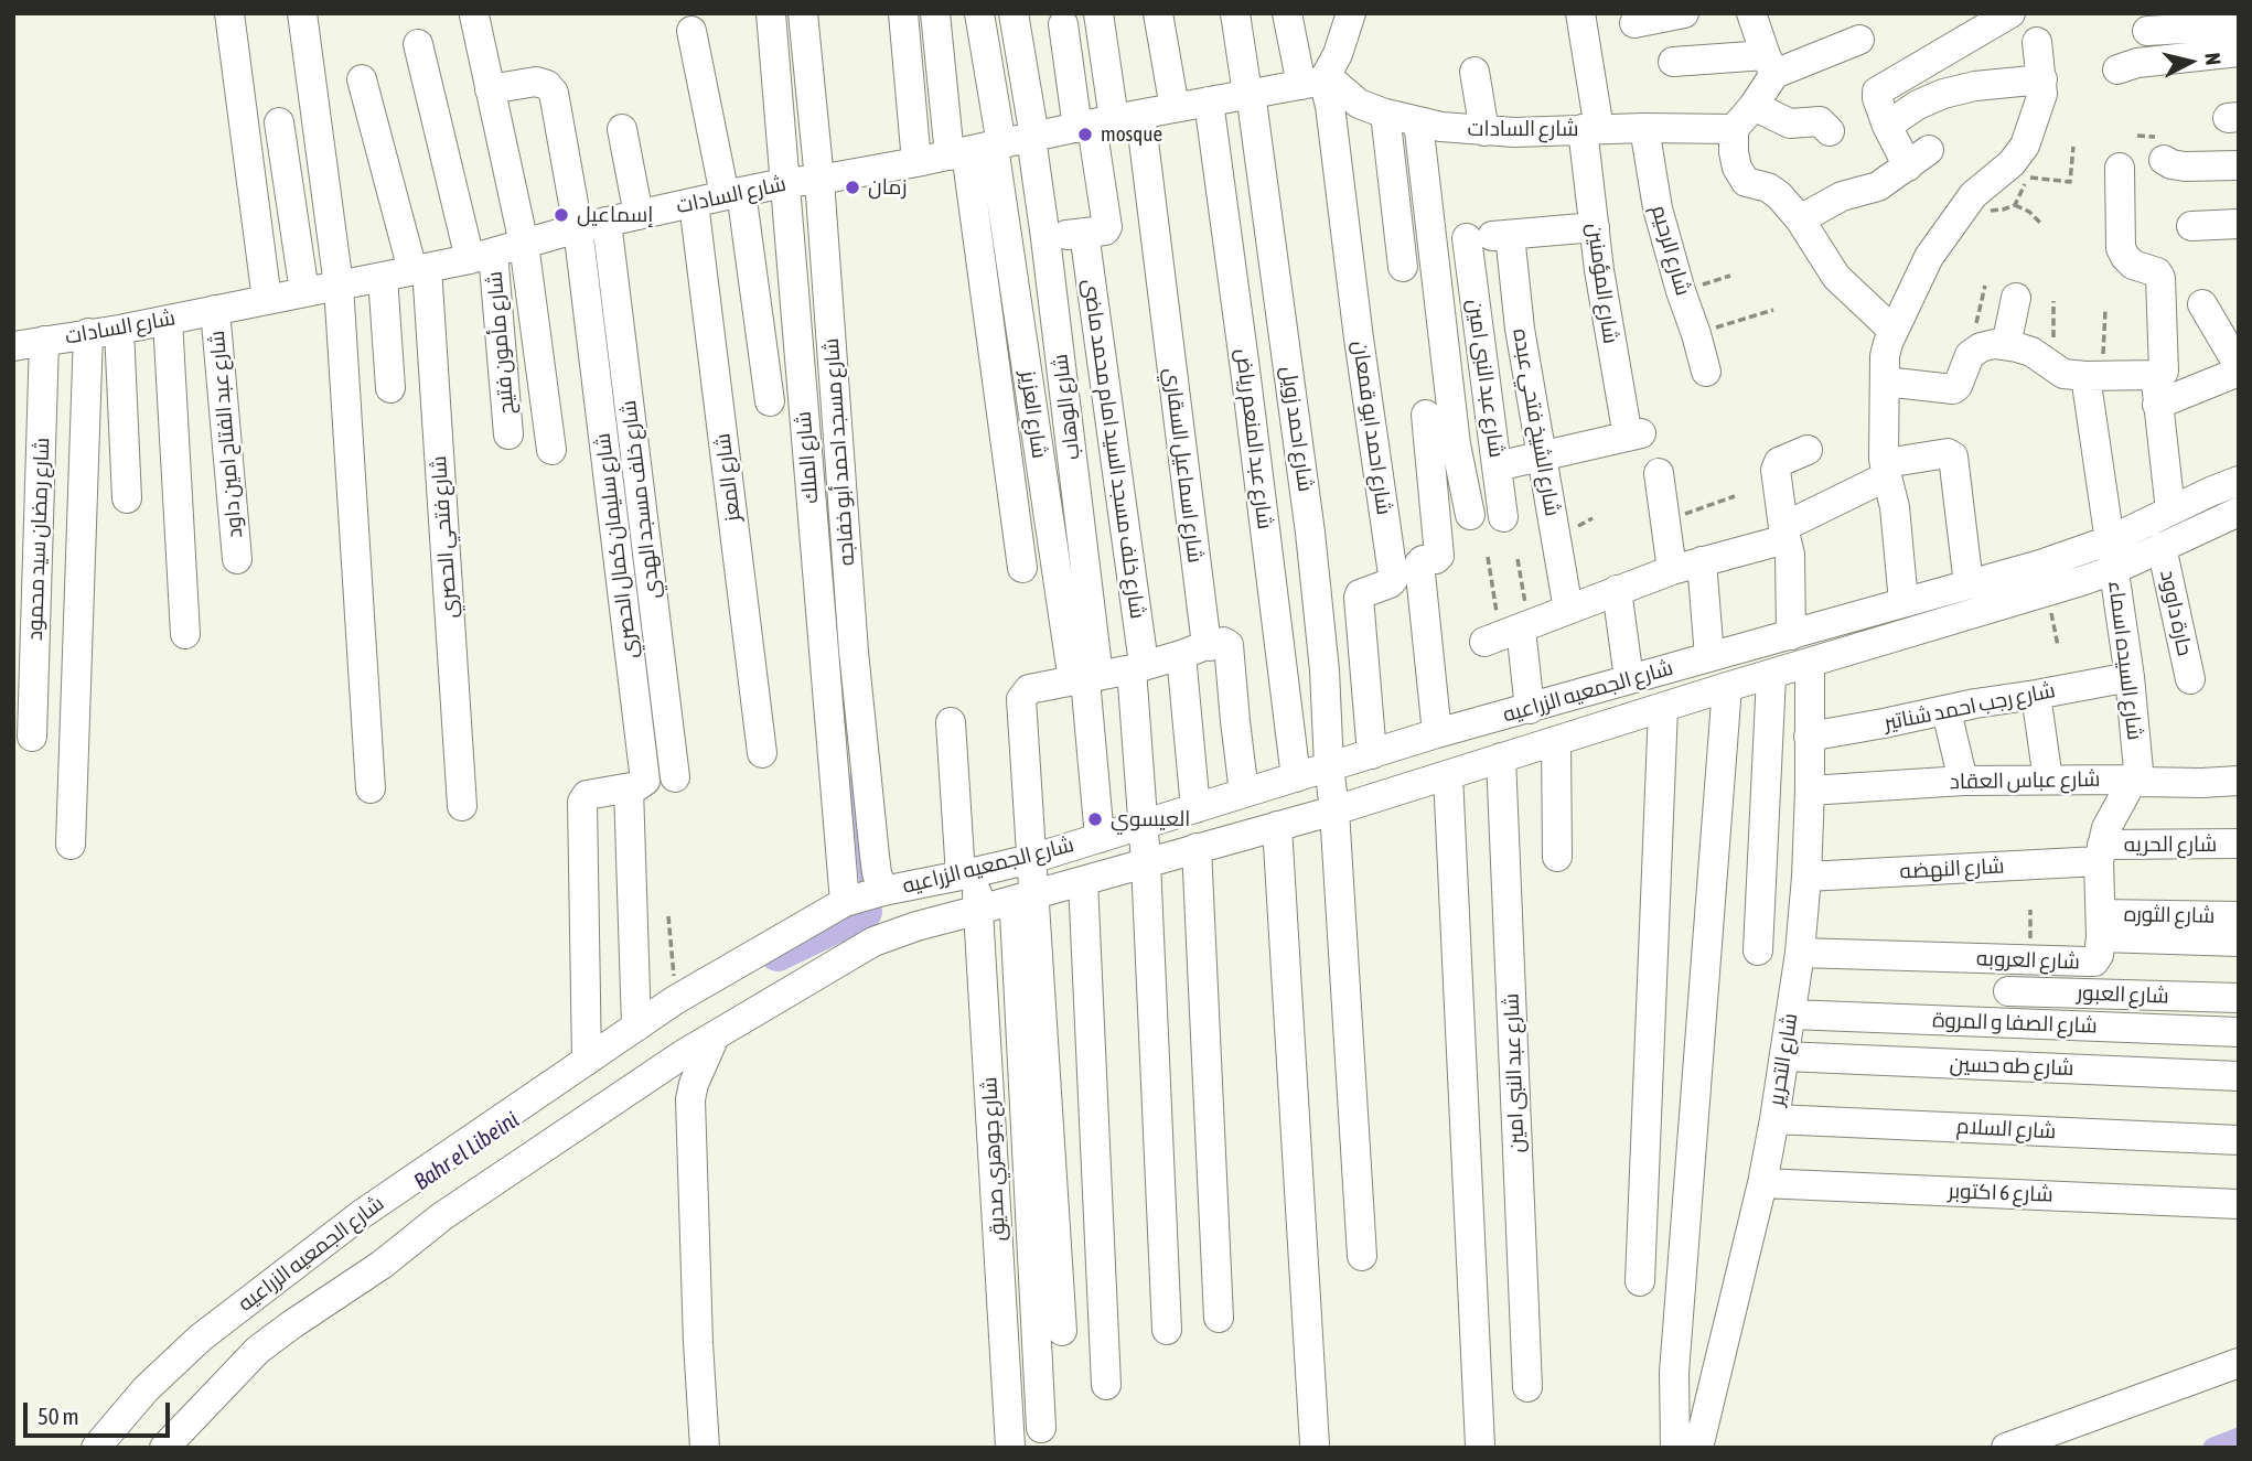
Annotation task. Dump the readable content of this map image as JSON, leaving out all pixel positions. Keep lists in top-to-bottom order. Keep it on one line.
{"streets":{"street":["شارع السادات","شارع الرحيم","شارع المؤمنين","شارع مأمون فتيح","شارع عبد النبى امين","شارع الوهاب","شارع العزيز","شارع الشيخ فتحي عبده","شارع احمد ابو قمعان","شارع احمد زويل","شارع عبد الفتاح امين داود","شارع عبد المنعم رياض","شارع خلف مسجد السيد امام محمد ماضى","شارع مسجد احمد أبو خفاجه","شارع الملك","شارع اسماعيل السقاري","شارع المعز","شارع خلف مسجد الهدي","شارع فتحي الحصري","شارع رمضان سيد محمود","شارع سليمان كمال الحصري","حارة داوود","شارع السيده اسماء","شارع الجمعيه الزراعيه","شارع رجب احمد شناتير","شارع عباس العقاد","شارع الحريه","شارع النهضه","شارع الثوره","شارع العروبه","شارع العبور","شارع الصفا و المروة","شارع التحرير","شارع طه حسين","شارع السلام","شارع جوهري صديق","شارع 6 اكتوبر"]},"crossings":[["شارع السادات","شارع الرحيم"],["شارع السادات","شارع المؤمنين"],["شارع السادات","شارع مأمون فتيح"],["شارع السادات","شارع الوهاب"],["شارع السادات","شارع العزيز"],["شارع السادات","شارع احمد ابو قمعان"],["شارع السادات","شارع احمد زويل"],["شارع السادات","شارع عبد الفتاح امين داود"],["شارع السادات","شارع عبد المنعم رياض"],["شارع السادات","شارع مسجد احمد أبو خفاجه"],["شارع السادات","شارع الملك"],["شارع السادات","شارع اسماعيل السقاري"],["شارع السادات","شارع المعز"],["شارع السادات","شارع خلف مسجد الهدي"],["شارع السادات","شارع فتحي الحصري"],["شارع السادات","شارع رمضان سيد محمود"],["شارع السادات","شارع سليمان كمال الحصري"],["شارع المؤمنين","شارع الشيخ فتحي عبده"],["شارع عبد النبى امين","شارع الجمعيه الزراعيه"],["شارع الوهاب","شارع العزيز"],["شارع العزيز","شارع الجمعيه الزراعيه"],["شارع احمد ابو قمعان","شارع الجمعيه الزراعيه"],["شارع احمد زويل","شارع الجمعيه الزراعيه"],["شارع عبد المنعم رياض","شارع الجمعيه الزراعيه"],["شارع خلف مسجد السيد امام محمد ماضى","شارع الجمعيه الزراعيه"],["شارع مسجد احمد أبو خفاجه","شارع الملك"],["شارع مسجد احمد أبو خفاجه","شارع الجمعيه الزراعيه"],["شارع الملك","شارع الجمعيه الزراعيه"],["شارع اسماعيل السقاري","شارع الجمعيه الزراعيه"],["حارة داوود","شارع الجمعيه الزراعيه"],["شارع السيده اسماء","شارع الجمعيه الزراعيه"],["شارع السيده اسماء","شارع رجب احمد شناتير"],["شارع السيده اسماء","شارع عباس العقاد"],["شارع الجمعيه الزراعيه","شارع التحرير"],["شارع الجمعيه الزراعيه","شارع جوهري صديق"],["شارع رجب احمد شناتير","شارع التحرير"],["شارع عباس العقاد","شارع التحرير"],["شارع الحريه","شارع النهضه"],["شارع النهضه","شارع التحرير"],["شارع الثوره","شارع العروبه"],["شارع العروبه","شارع التحرير"],["شارع الصفا و المروة","شارع التحرير"],["شارع التحرير","شارع طه حسين"],["شارع التحرير","شارع السلام"],["شارع التحرير","شارع 6 اكتوبر"]],"water":["Bahr el Libeini"],"places":["mosque","زمان","إسماعيل","العيسوي"],"scale_bar":"50 m","north":"right"}
